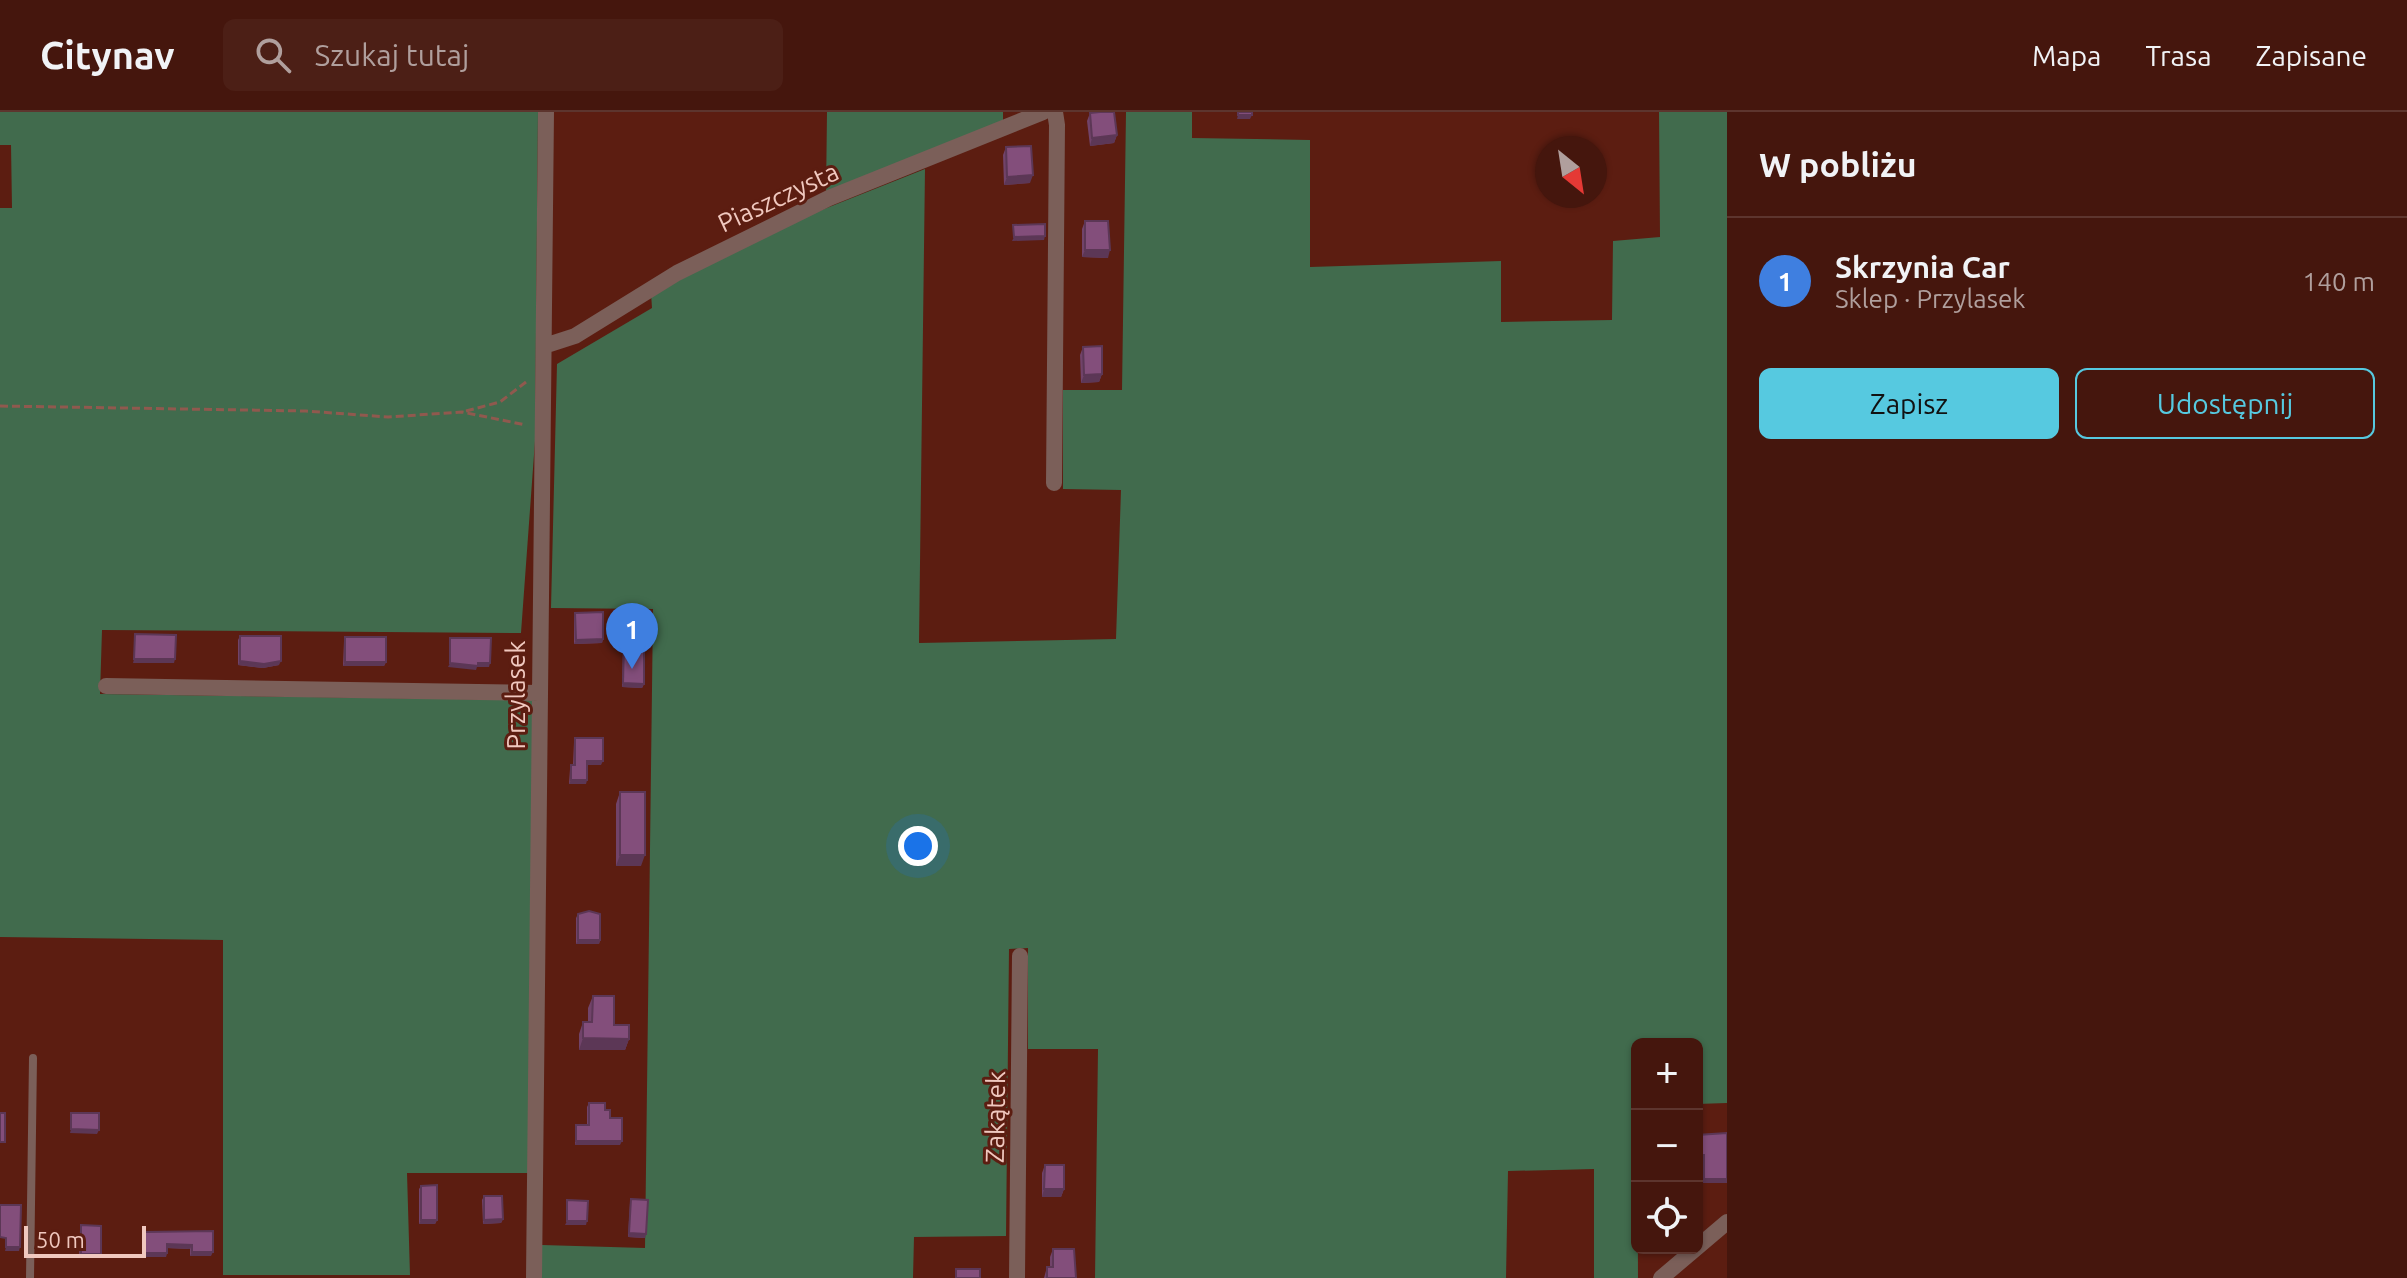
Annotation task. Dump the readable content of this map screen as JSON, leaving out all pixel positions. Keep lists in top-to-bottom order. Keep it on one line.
{"streets":{"street":["Piaszczysta","Przylasek","Zakątek"]},"crossings":[["Piaszczysta","Przylasek"]],"scale_bar":"50 m","north":"bottom right","page":{"header":"Citynav","search":"Szukaj tutaj","nav":["Mapa","Trasa","Zapisane"],"heading":"W pobliżu","list":[{"mark":"1","name":"Skrzynia Car","note":"Sklep · Przylasek","value":"140 m"}],"buttons":["Zapisz","Udostępnij"],"pins":"1","map_buttons":["+","−"],"scale":"50 m"}}
